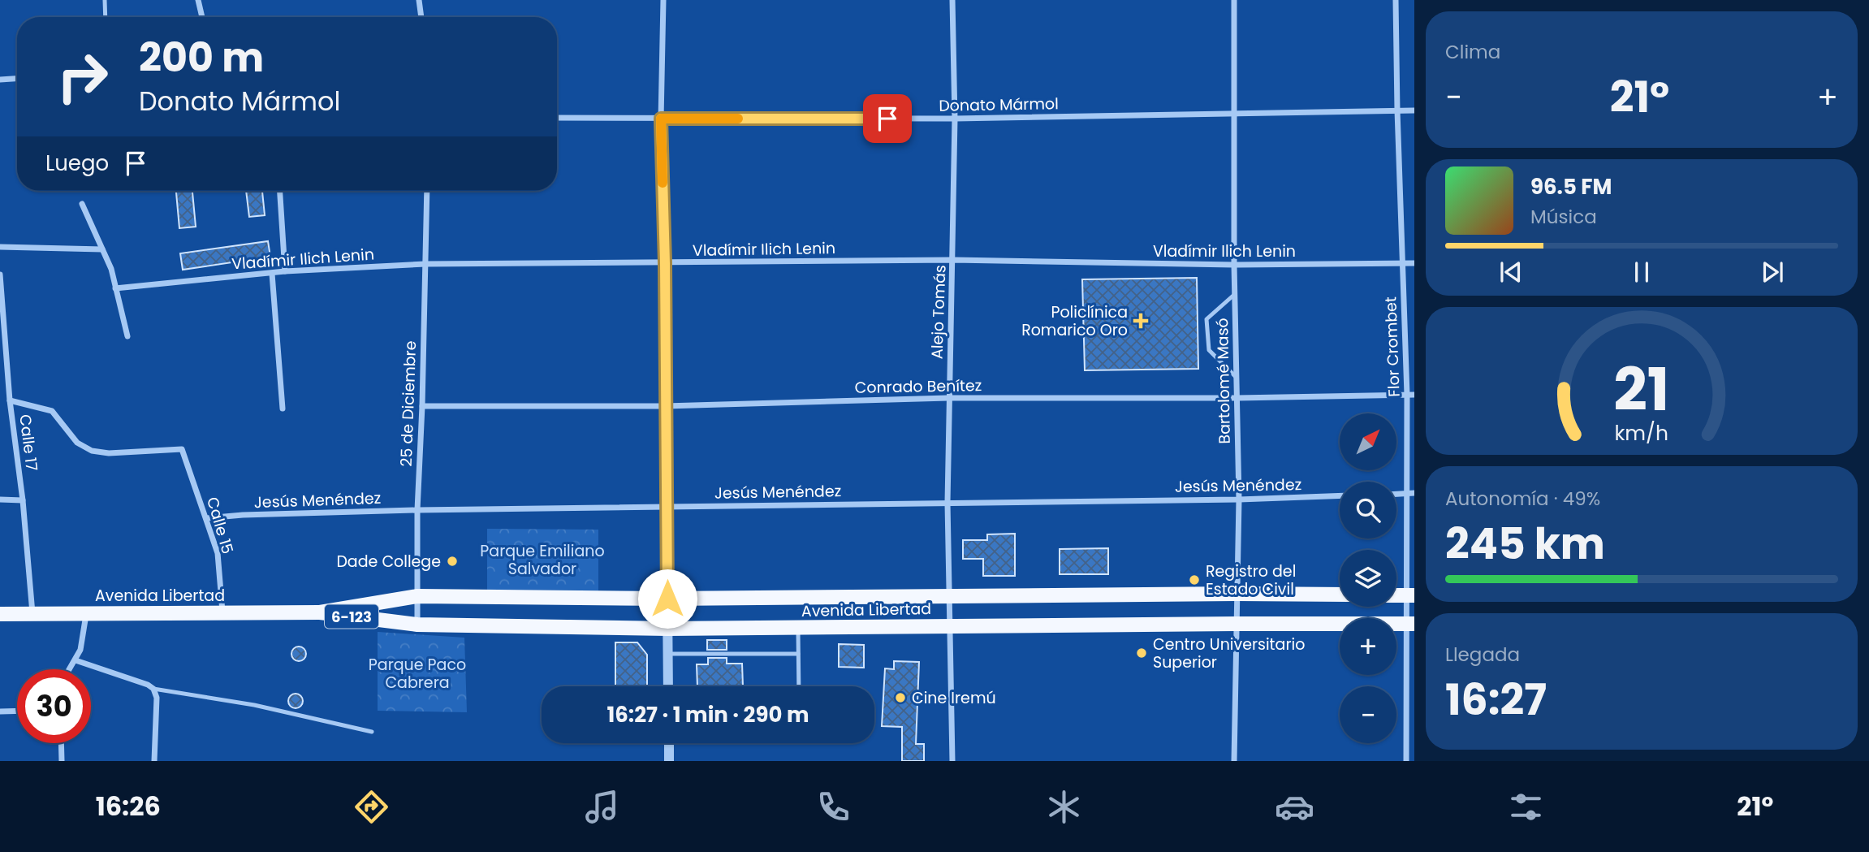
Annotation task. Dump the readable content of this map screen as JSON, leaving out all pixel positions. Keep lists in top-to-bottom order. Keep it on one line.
{"streets":{"main road":["Avenida Libertad","6-123"],"street":["Donato Mármol","Vladímir Ilich Lenin","Alejo Tomás","Flor Crombet","Bartolomé Masó","Conrado Benítez","25 de Diciembre","Calle 17","Jesús Menéndez","Calle 15"]},"crossings":[["Donato Mármol","Alejo Tomás"],["Donato Mármol","Flor Crombet"],["Donato Mármol","Bartolomé Masó"],["Vladímir Ilich Lenin","Alejo Tomás"],["Vladímir Ilich Lenin","Flor Crombet"],["Vladímir Ilich Lenin","Bartolomé Masó"],["Vladímir Ilich Lenin","25 de Diciembre"],["Alejo Tomás","Conrado Benítez"],["Alejo Tomás","Jesús Menéndez"],["Alejo Tomás","Avenida Libertad"],["Flor Crombet","Conrado Benítez"],["Flor Crombet","Avenida Libertad"],["Bartolomé Masó","Conrado Benítez"],["Bartolomé Masó","Jesús Menéndez"],["Bartolomé Masó","Avenida Libertad"],["Conrado Benítez","25 de Diciembre"],["25 de Diciembre","Jesús Menéndez"],["25 de Diciembre","Avenida Libertad"],["Calle 17","Calle 15"],["Calle 17","Avenida Libertad"],["Jesús Menéndez","Calle 15"],["Calle 15","Avenida Libertad"]],"parks":["Parque Emiliano Salvador","Parque Paco Cabrera"],"places":{"health":["Policlínica Romarico Oro"],"other":["Dade College","Registro del Estado Civil","Centro Universitario Superior","Cine Iremú"]},"north":"top right","page":{"tile":["Clima",["Autonomía · 49%","245 km"],["Llegada","16:27"]],"turn":["200 m","Donato Mármol"],"heat":["−","21°","+"],"then":"Luego","song":["96.5 FM","Música"],"map_buttons":["+","−"],"limit":"30","trip":"16:27 · 1 min · 290 m","tabs":["16:26","21°"],"gauge":["21","km/h"]}}
